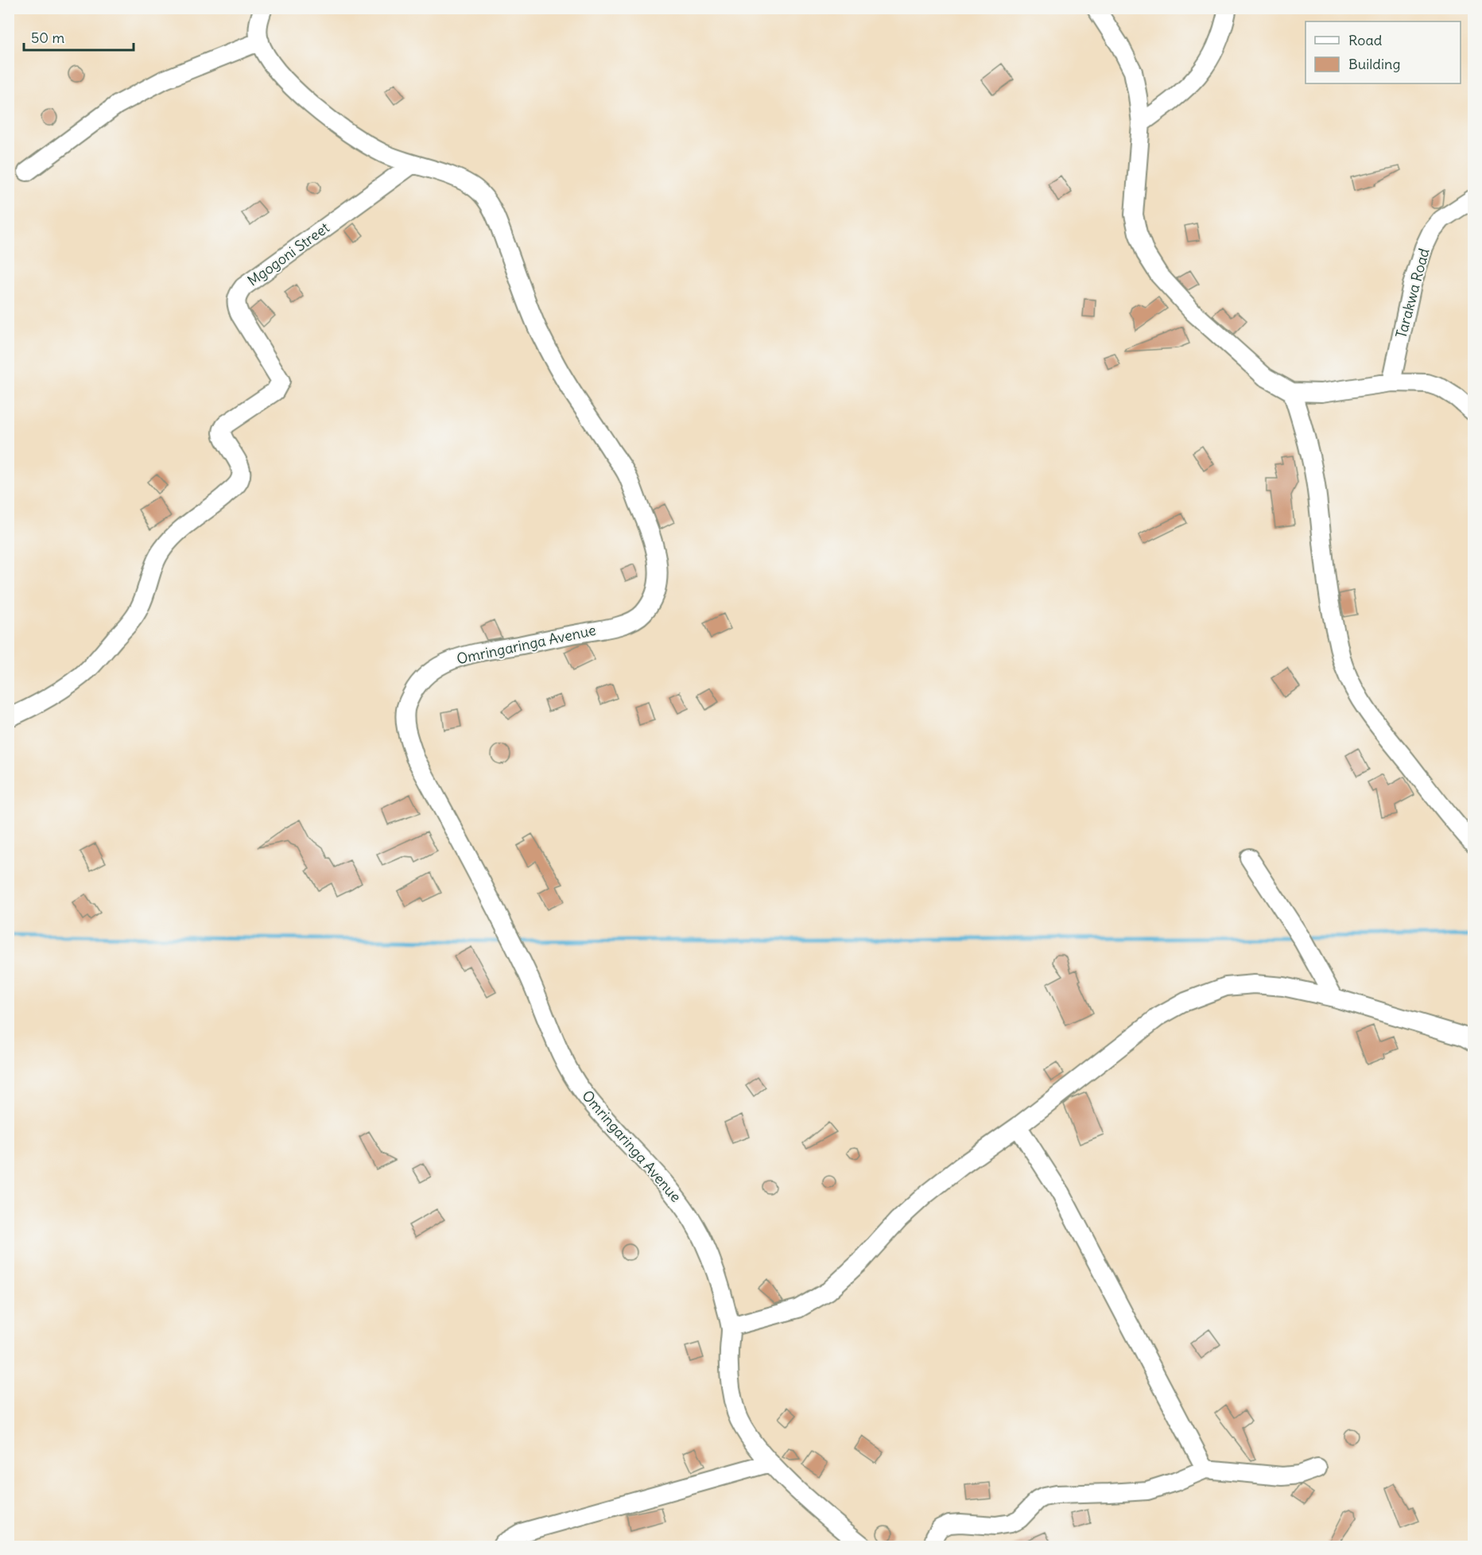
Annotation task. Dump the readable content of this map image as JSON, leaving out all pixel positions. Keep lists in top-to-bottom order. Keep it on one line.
{"streets":{"street":["Mgogoni Street","Tarakwa Road","Omringaringa Avenue"]},"crossings":[["Mgogoni Street","Omringaringa Avenue"]],"legend":["Road","Building"],"scale_bar":"50 m"}
